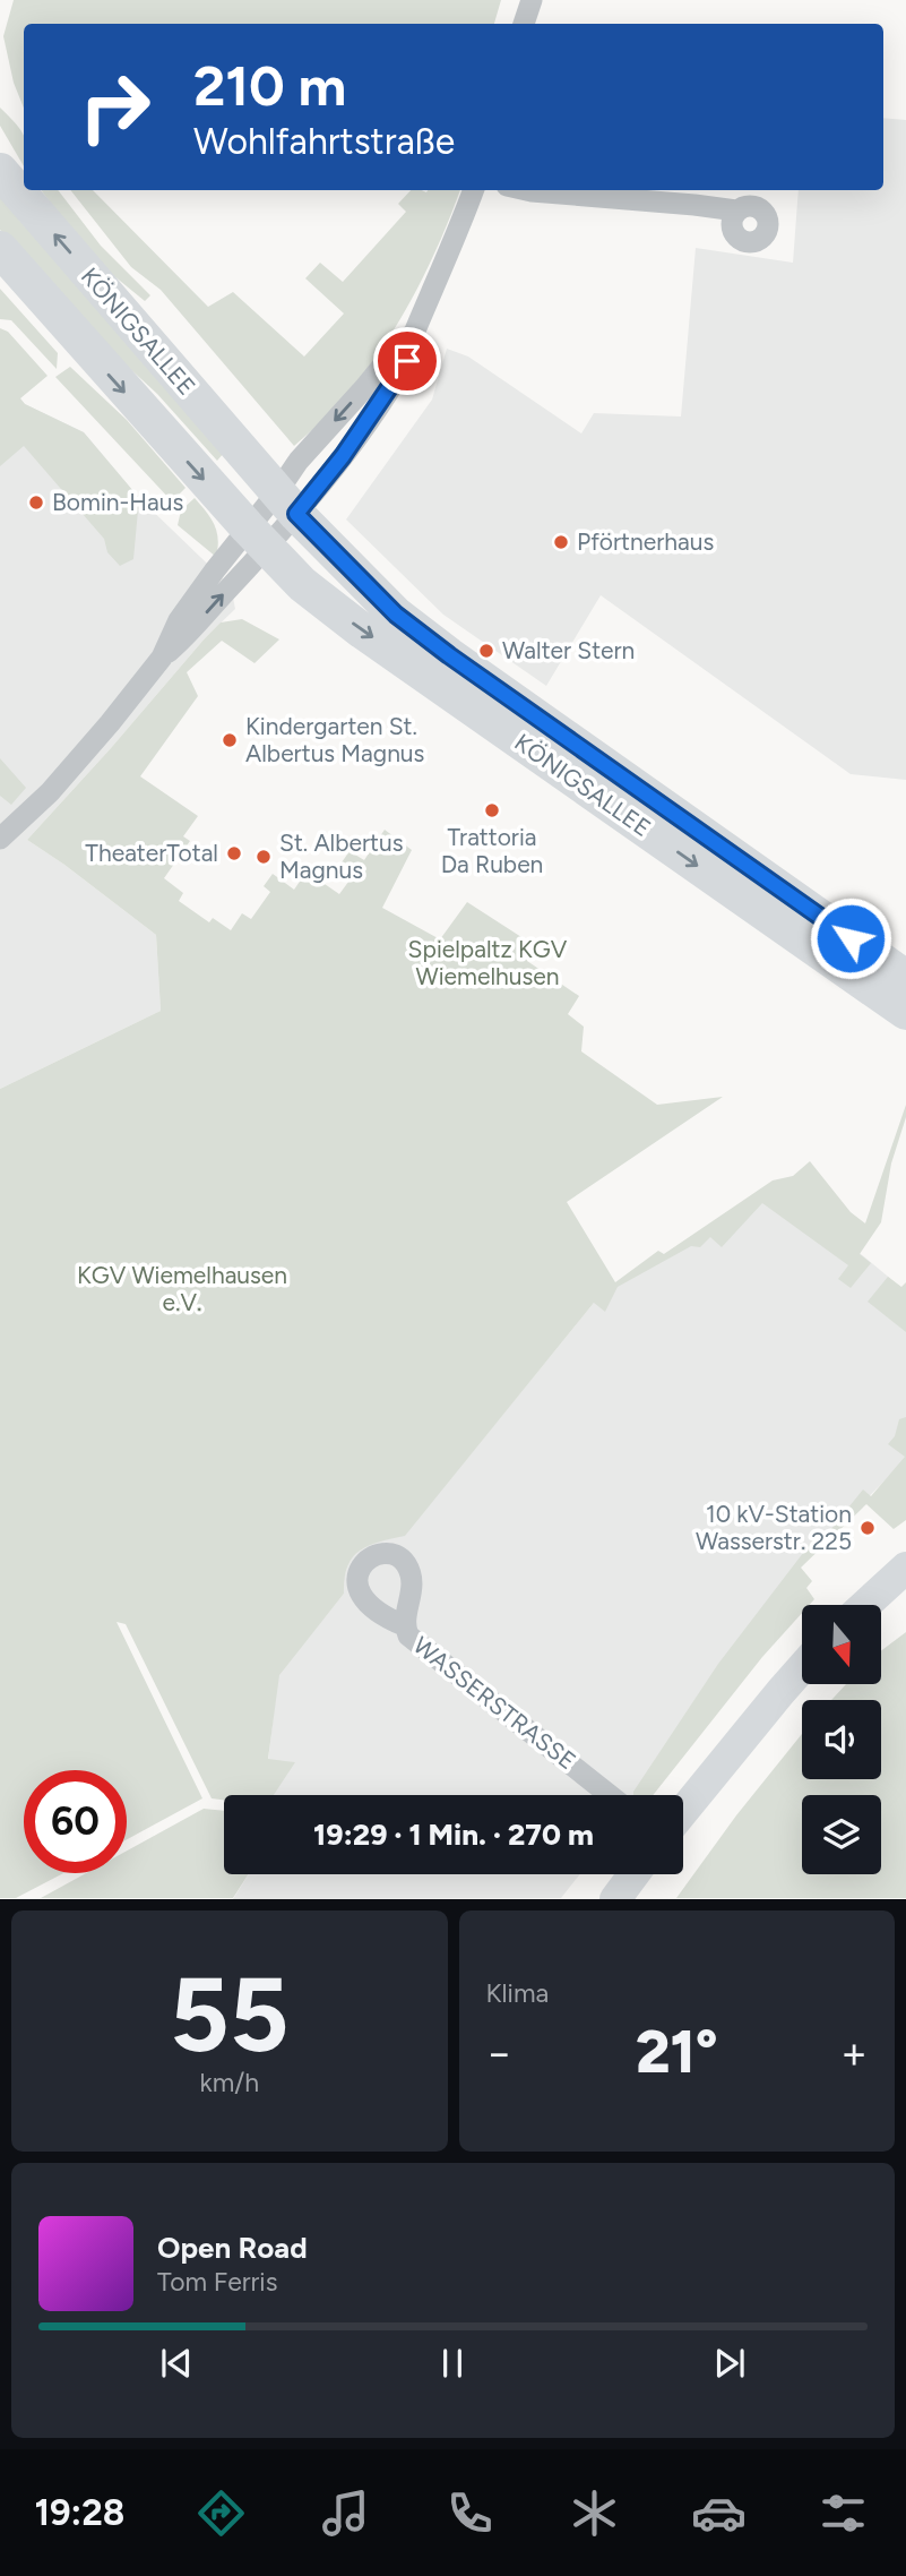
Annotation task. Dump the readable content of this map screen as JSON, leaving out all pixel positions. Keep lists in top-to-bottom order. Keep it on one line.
{"streets":{"main road":["KÖNIGSALLEE"],"street":["WASSERSTRASSE"]},"parks":["Spielpaltz KGV Wiemelhusen","KGV Wiemelhausen e.V."],"places":["Bomin-Haus","Pförtnerhaus","Walter Stern","Kindergarten St. Albertus Magnus","Trattoria Da Ruben","TheaterTotal","St. Albertus Magnus","10 kV-Station Wasserstr. 225"],"north":"bottom","page":{"turn":["210 m","Wohlfahrtstraße"],"limit":"60","trip":"19:29 · 1 Min. · 270 m","tile":[["55","km/h"],"Klima"],"heat":["−","21°","+"],"song":["Open Road","Tom Ferris"],"tabs":"19:28"}}
